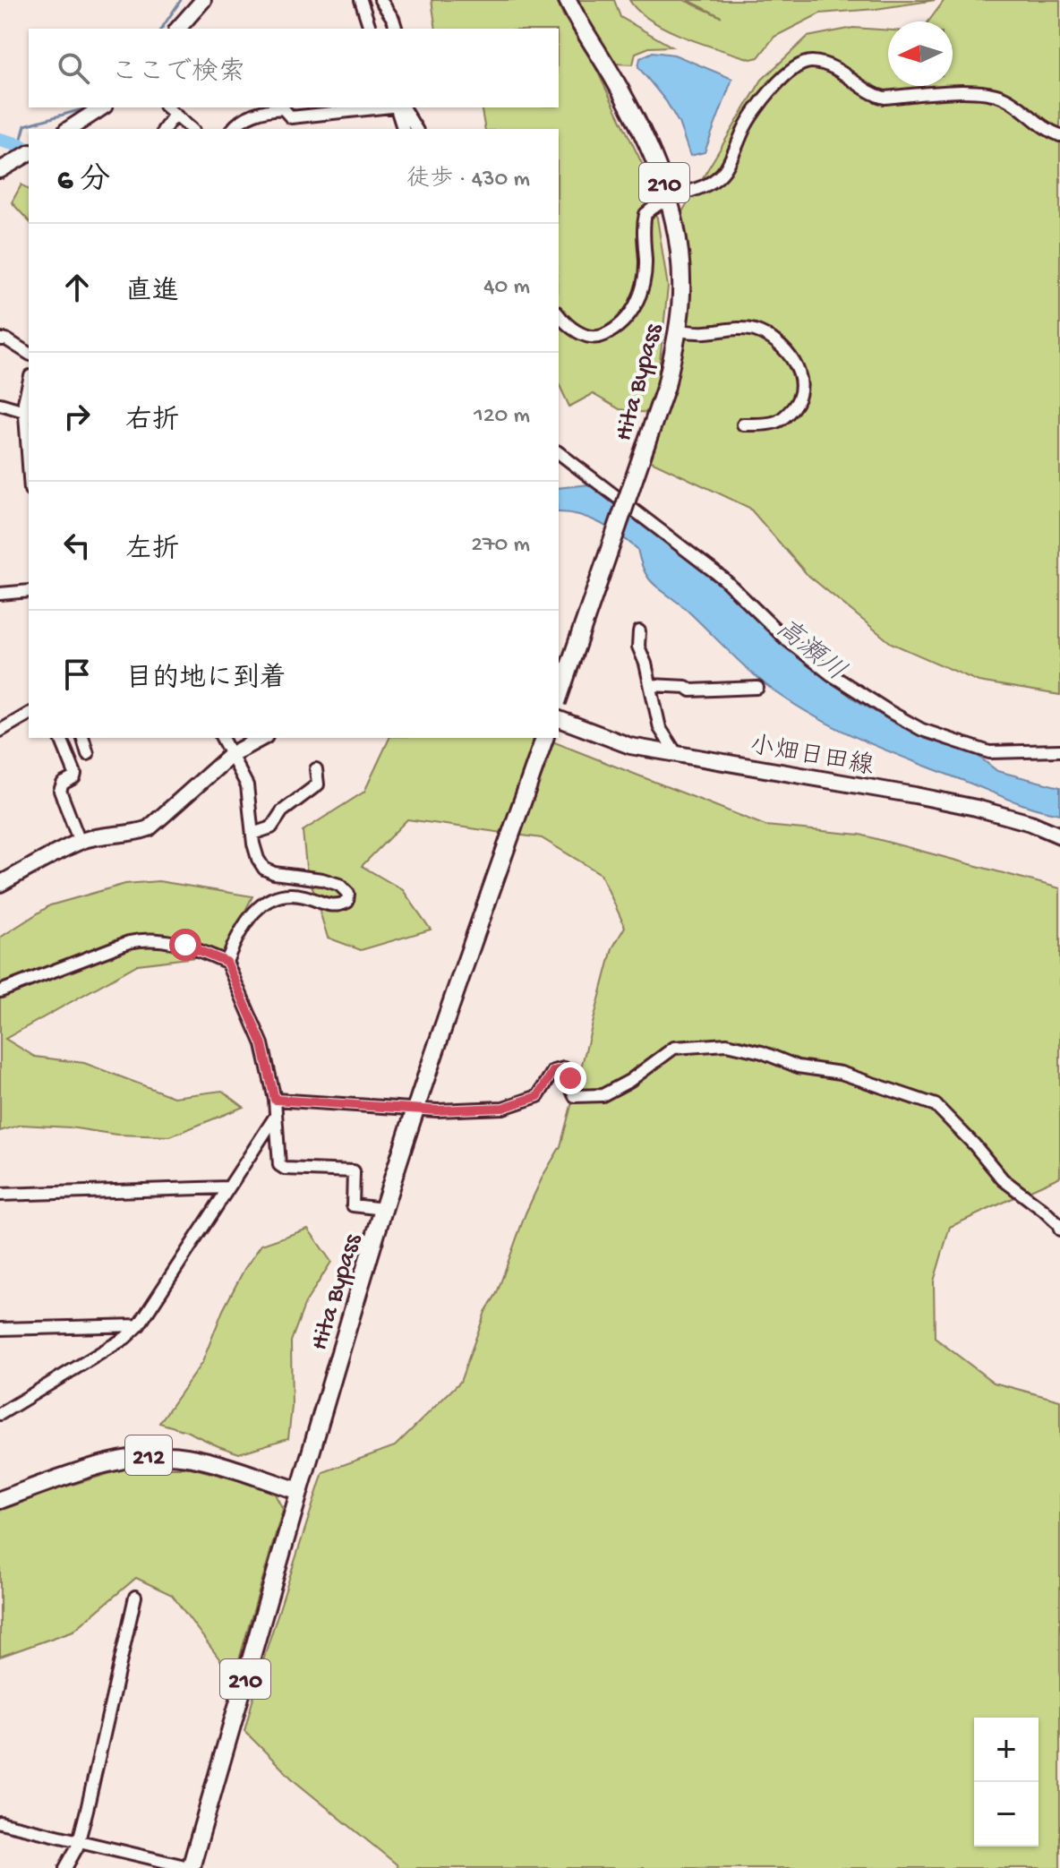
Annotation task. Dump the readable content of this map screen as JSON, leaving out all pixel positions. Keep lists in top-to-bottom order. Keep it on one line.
{"streets":{"highway":["210","Hita Bypass","212"],"main road":["小畑日田線"]},"crossings":[["Hita Bypass","212"]],"water":["高瀬川"],"north":"left","page":{"search":"ここで検索","heading":["6 分","徒歩 · 430 m"],"list":[["直進","40 m"],["右折","120 m"],["左折","270 m"],"目的地に到着"],"map_buttons":["+","−"]}}
